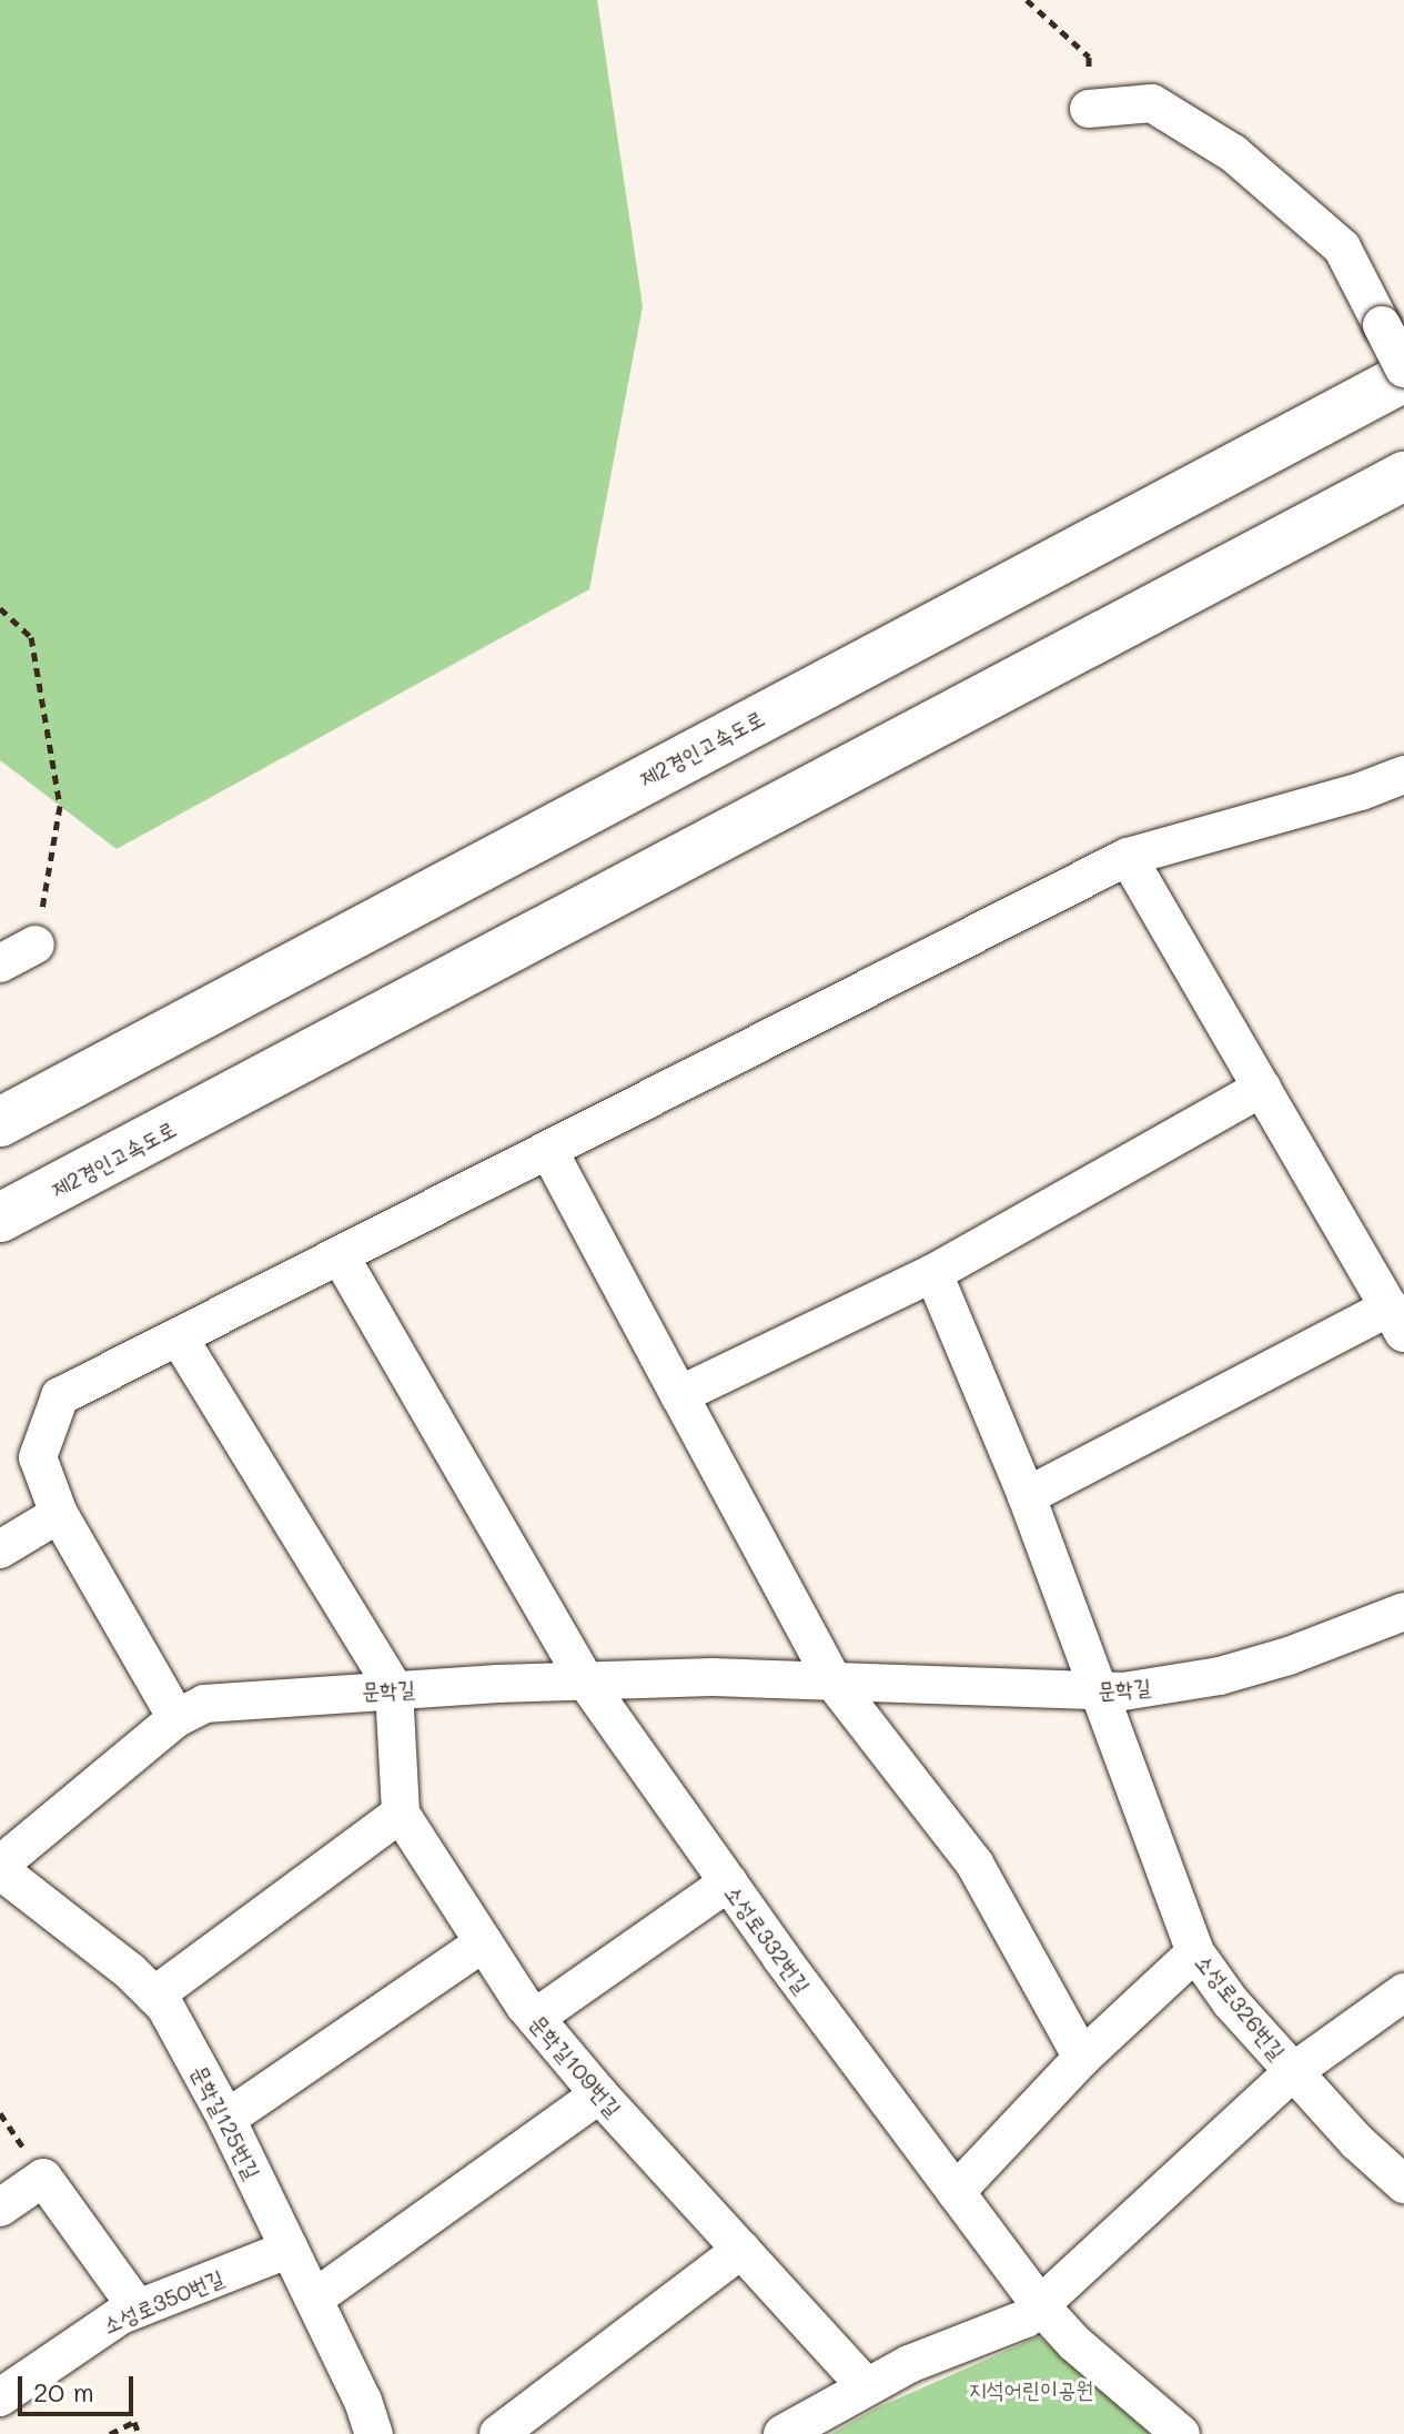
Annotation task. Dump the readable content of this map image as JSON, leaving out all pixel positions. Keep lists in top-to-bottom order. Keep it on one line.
{"streets":{"highway":["제2경인고속도로"],"street":["문학길","소성로332번길","소성로326번길","문학길109번길","문학길125번길","소성로350번길"]},"crossings":[["문학길","소성로332번길"],["문학길","소성로326번길"],["문학길","문학길109번길"],["문학길","문학길125번길"],["문학길125번길","소성로350번길"]],"parks":["지석어린이공원"],"scale_bar":"20 m"}
